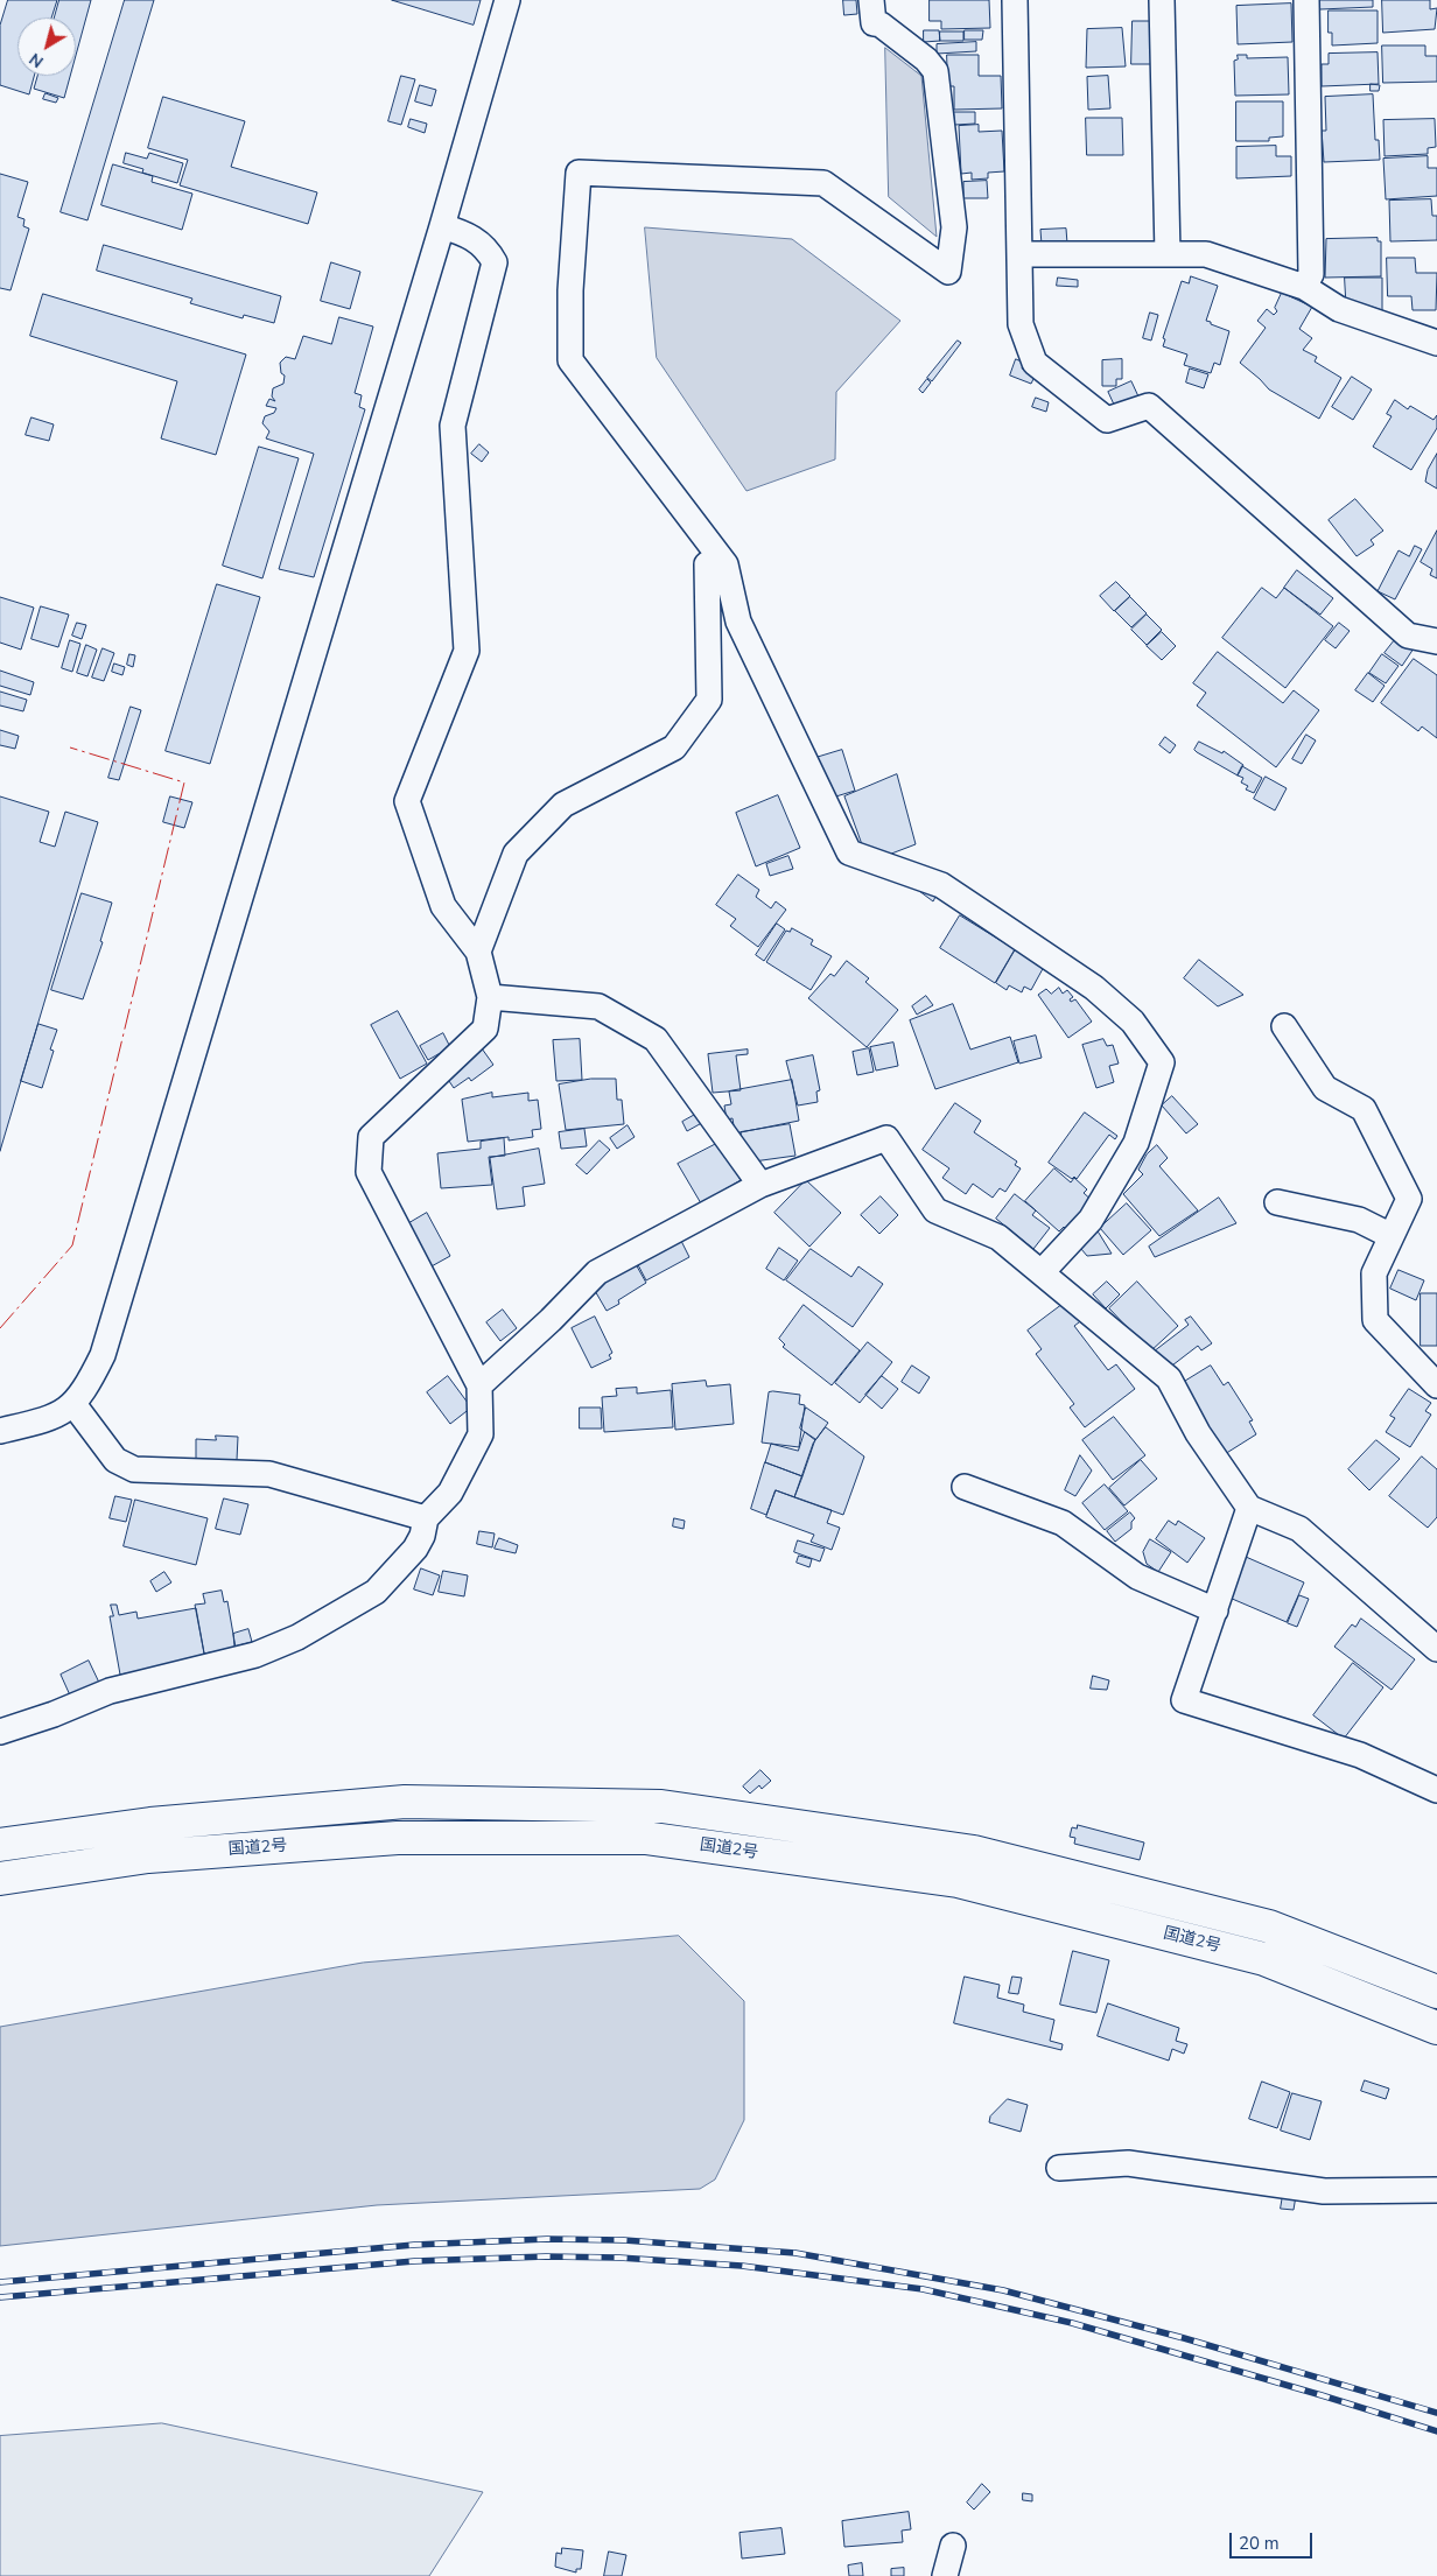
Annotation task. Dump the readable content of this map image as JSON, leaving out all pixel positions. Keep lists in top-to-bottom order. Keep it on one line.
{"streets":{"highway":["国道2号"]},"scale_bar":"20 m","north":"bottom left"}
